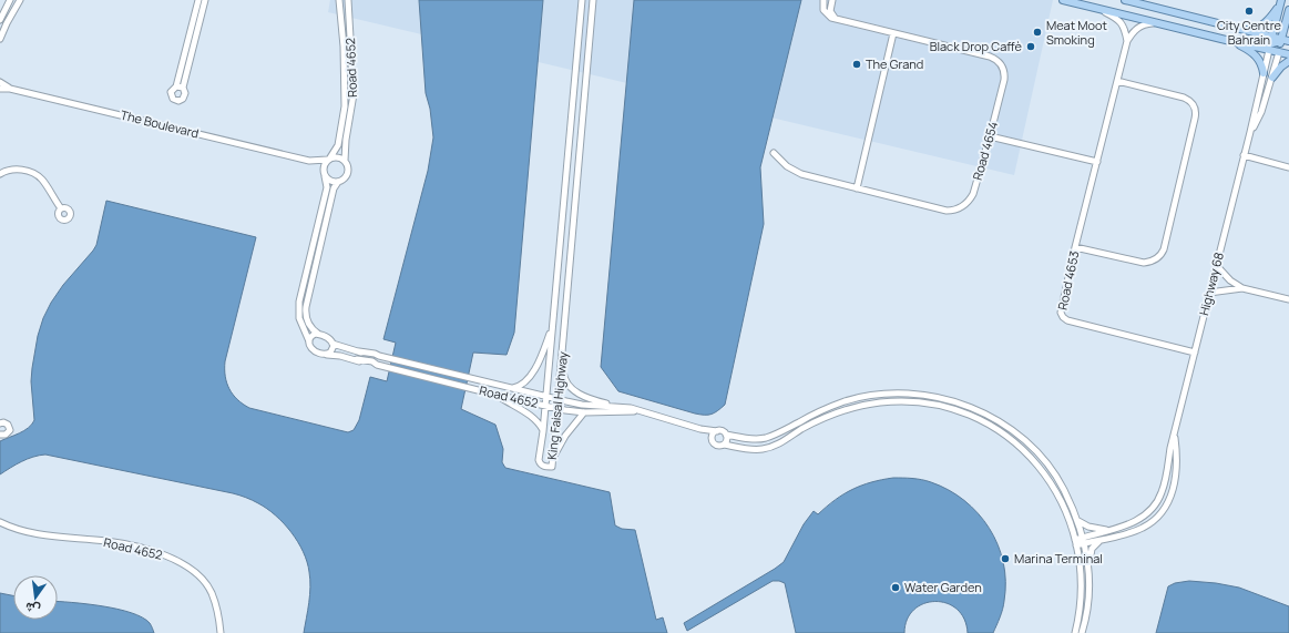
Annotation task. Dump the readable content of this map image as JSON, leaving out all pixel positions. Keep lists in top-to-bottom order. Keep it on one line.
{"streets":{"main road":["Highway 68"],"street":["Road 4652","The Boulevard","Road 4654","Road 4653","King Faisal Highway"]},"crossings":[["Road 4652","The Boulevard"],["Road 4652","King Faisal Highway"],["Road 4653","Highway 68"]],"places":["City Centre Bahrain","Meat Moot Smoking","Black Drop Caffè","The Grand","Marina Terminal","Water Garden"],"north":"bottom"}
